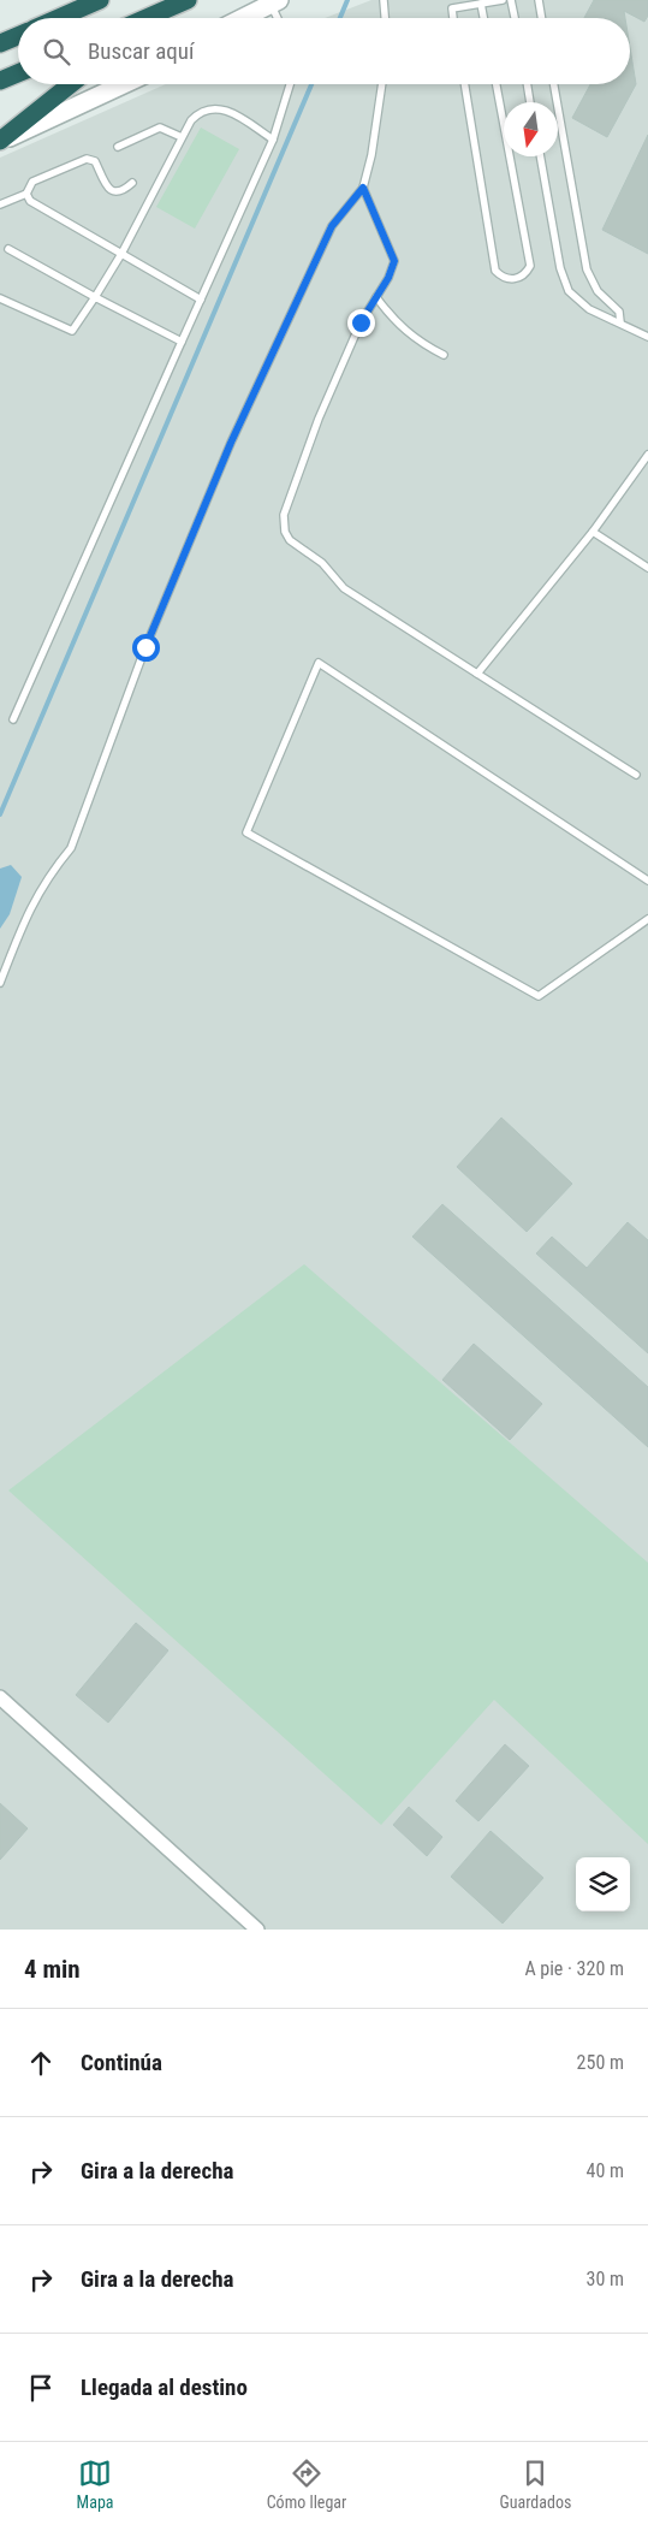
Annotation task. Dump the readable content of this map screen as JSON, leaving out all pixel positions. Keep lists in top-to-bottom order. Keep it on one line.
{"north":"bottom","page":{"search":"Buscar aquí","heading":["4 min","A pie · 320 m"],"list":[["Continúa","250 m"],["Gira a la derecha","40 m"],["Gira a la derecha","30 m"],"Llegada al destino"],"nav":["Mapa","Cómo llegar","Guardados"]}}
